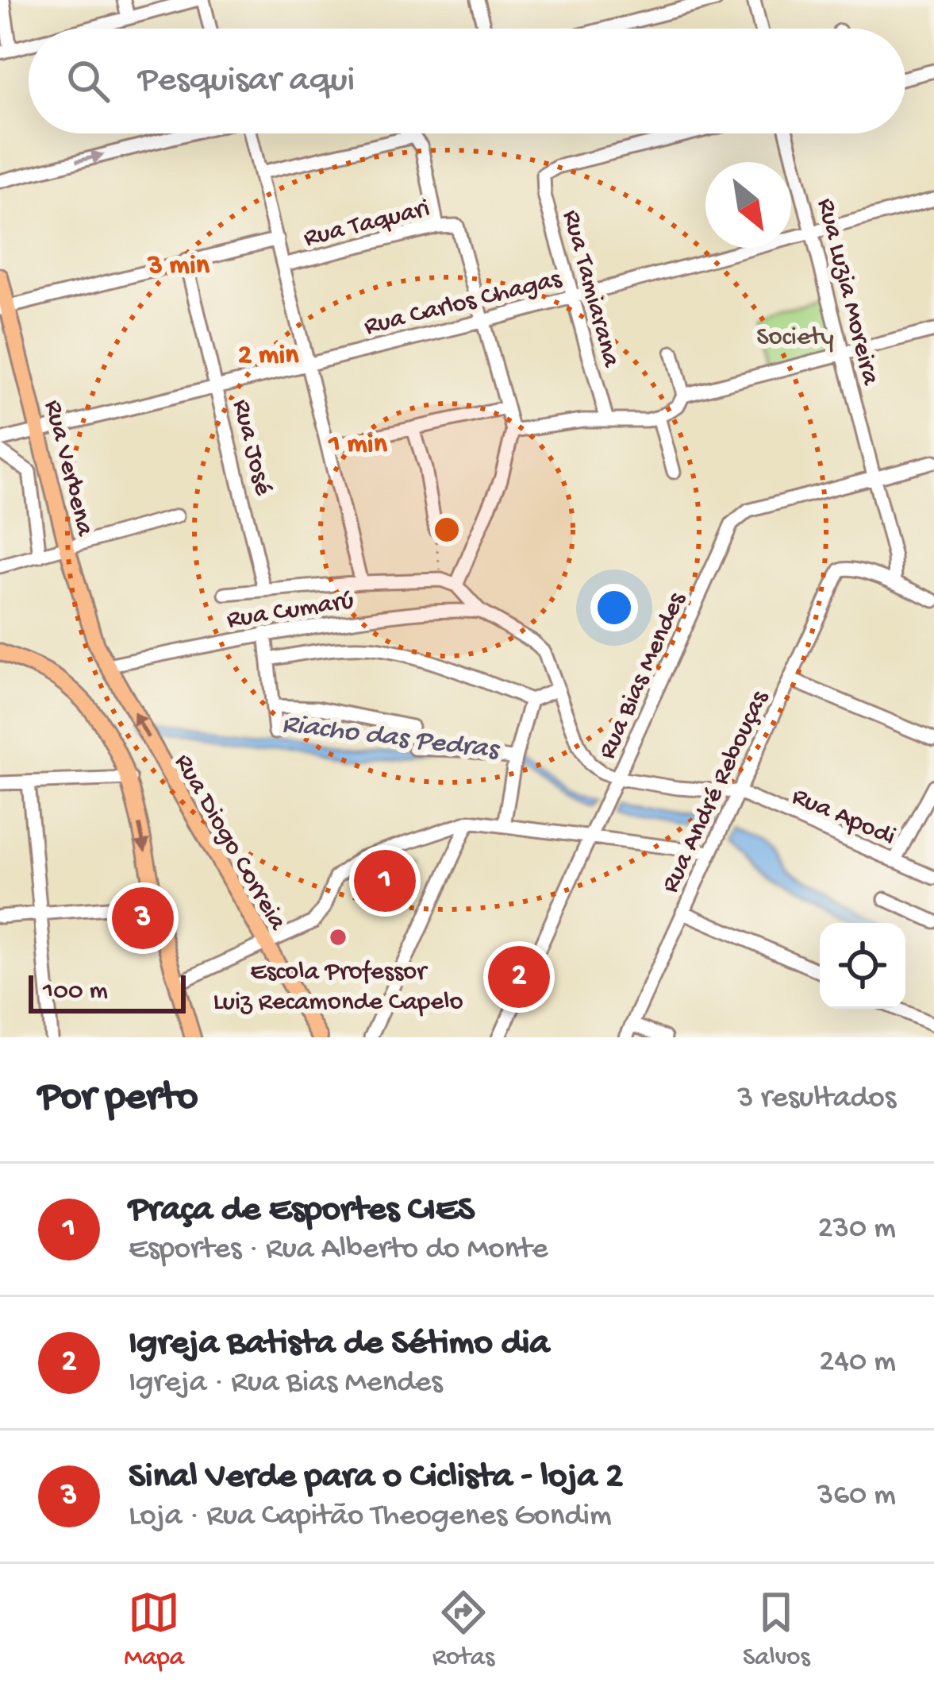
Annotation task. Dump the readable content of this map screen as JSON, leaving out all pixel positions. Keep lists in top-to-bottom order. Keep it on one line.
{"streets":{"main road":["Rua Verbena","Rua Diogo Correia"],"street":["Rua Taquari","Rua Tamiarana","Rua Luzia Moreira","Rua Carlos Chagas","Rua José","Rua Cumarú","Rua Bias Mendes","Rua André Rebouças","Rua Apodi"]},"crossings":[["Rua Taquari","Rua Carlos Chagas"],["Rua Taquari","Rua José"],["Rua Taquari","Rua Verbena"],["Rua Tamiarana","Rua Carlos Chagas"],["Rua Luzia Moreira","Rua Carlos Chagas"],["Rua Luzia Moreira","Rua Bias Mendes"],["Rua Luzia Moreira","Rua André Rebouças"],["Rua Carlos Chagas","Rua José"],["Rua Carlos Chagas","Rua Verbena"],["Rua Verbena","Rua Cumarú"],["Rua Verbena","Rua Diogo Correia"],["Rua Cumarú","Rua Diogo Correia"],["Rua Bias Mendes","Rua Apodi"],["Rua André Rebouças","Rua Apodi"]],"water":["Riacho das Pedras"],"parks":["Society"],"places":["Escola Professor Luiz Recamonde Capelo"],"scale_bar":"100 m","north":"bottom right","page":{"search":"Pesquisar aqui","pins":["1","3","2"],"scale":"100 m","heading":["Por perto","3 resultados"],"list":[{"mark":"1","name":"Praça de Esportes CIES","note":"Esportes · Rua Alberto do Monte","value":"230 m"},{"mark":"2","name":"Igreja Batista de Sétimo dia","note":"Igreja · Rua Bias Mendes","value":"240 m"},{"mark":"3","name":"Sinal Verde para o Ciclista - loja 2","note":"Loja · Rua Capitão Theogenes Gondim","value":"360 m"}],"nav":["Mapa","Rotas","Salvos"]},"rings":["3 min","2 min","1 min"]}
